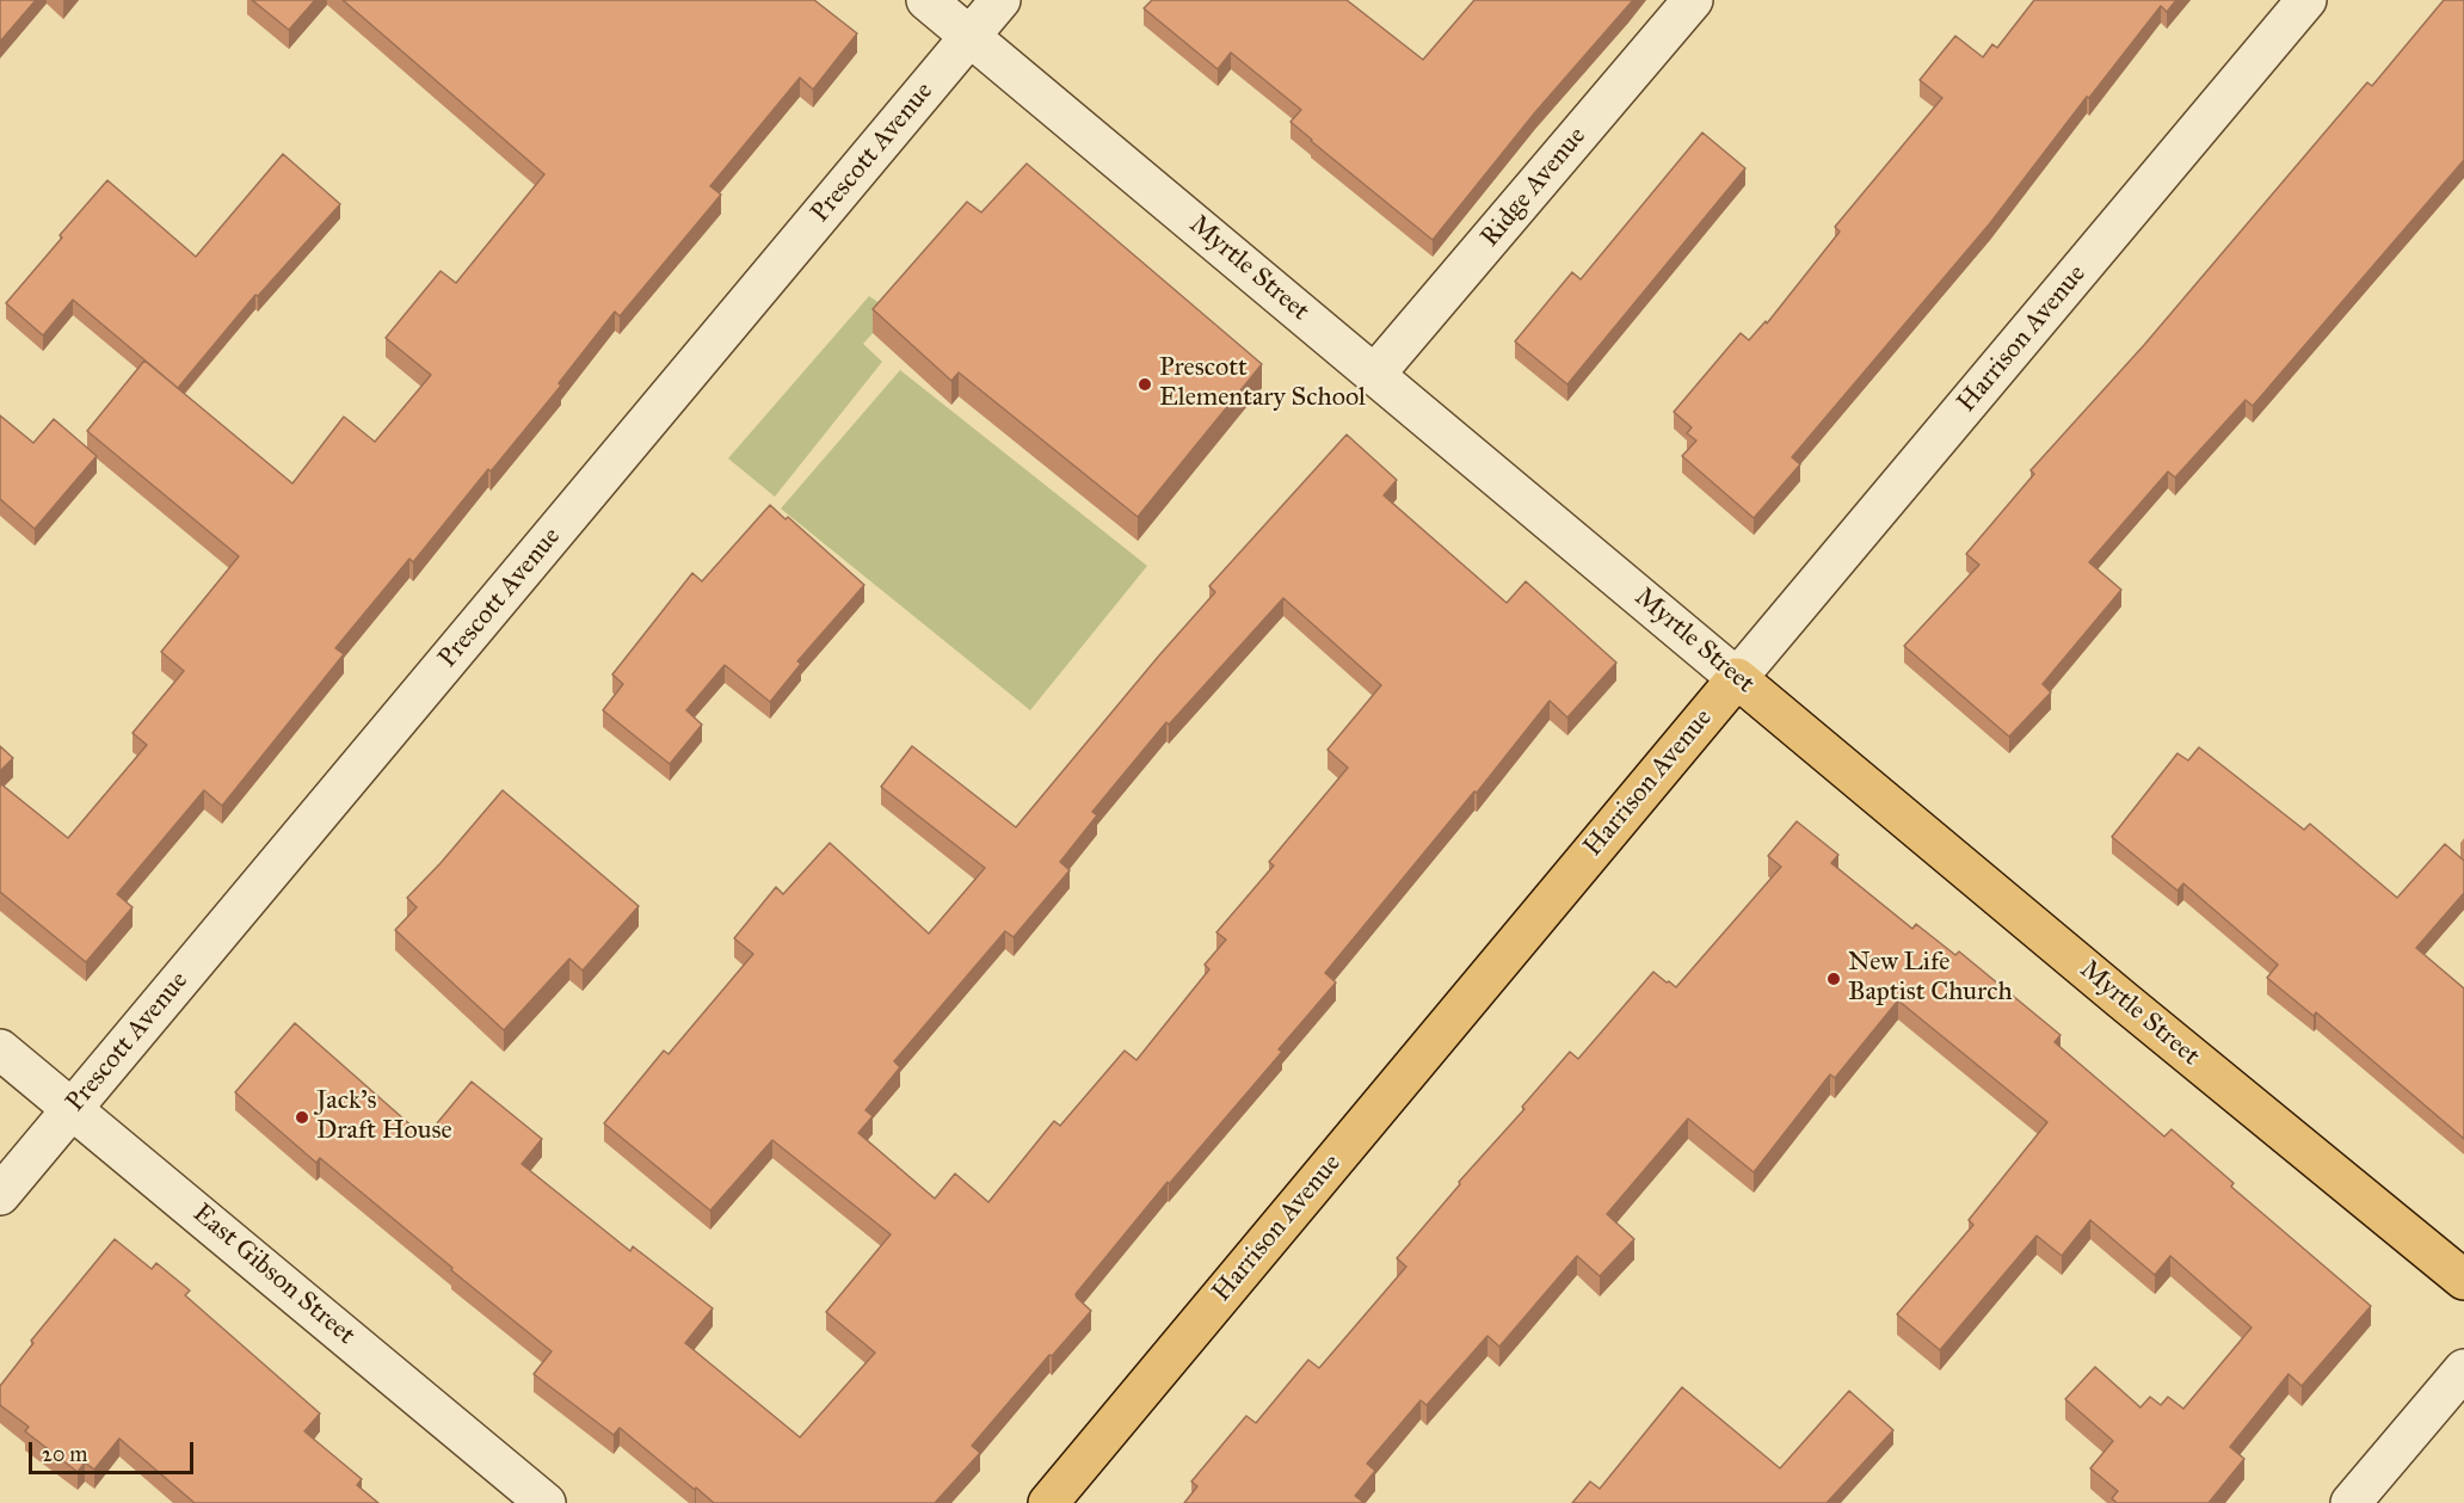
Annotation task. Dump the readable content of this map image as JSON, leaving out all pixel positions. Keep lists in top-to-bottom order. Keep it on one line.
{"streets":{"main road":["Myrtle Street","Harrison Avenue"],"street":["Prescott Avenue","Ridge Avenue","East Gibson Street"]},"crossings":[["Prescott Avenue","Myrtle Street"],["Prescott Avenue","East Gibson Street"],["Ridge Avenue","Myrtle Street"],["Myrtle Street","Harrison Avenue"]],"places":["Prescott Elementary School","New Life Baptist Church","Jack's Draft House"],"scale_bar":"20 m"}
